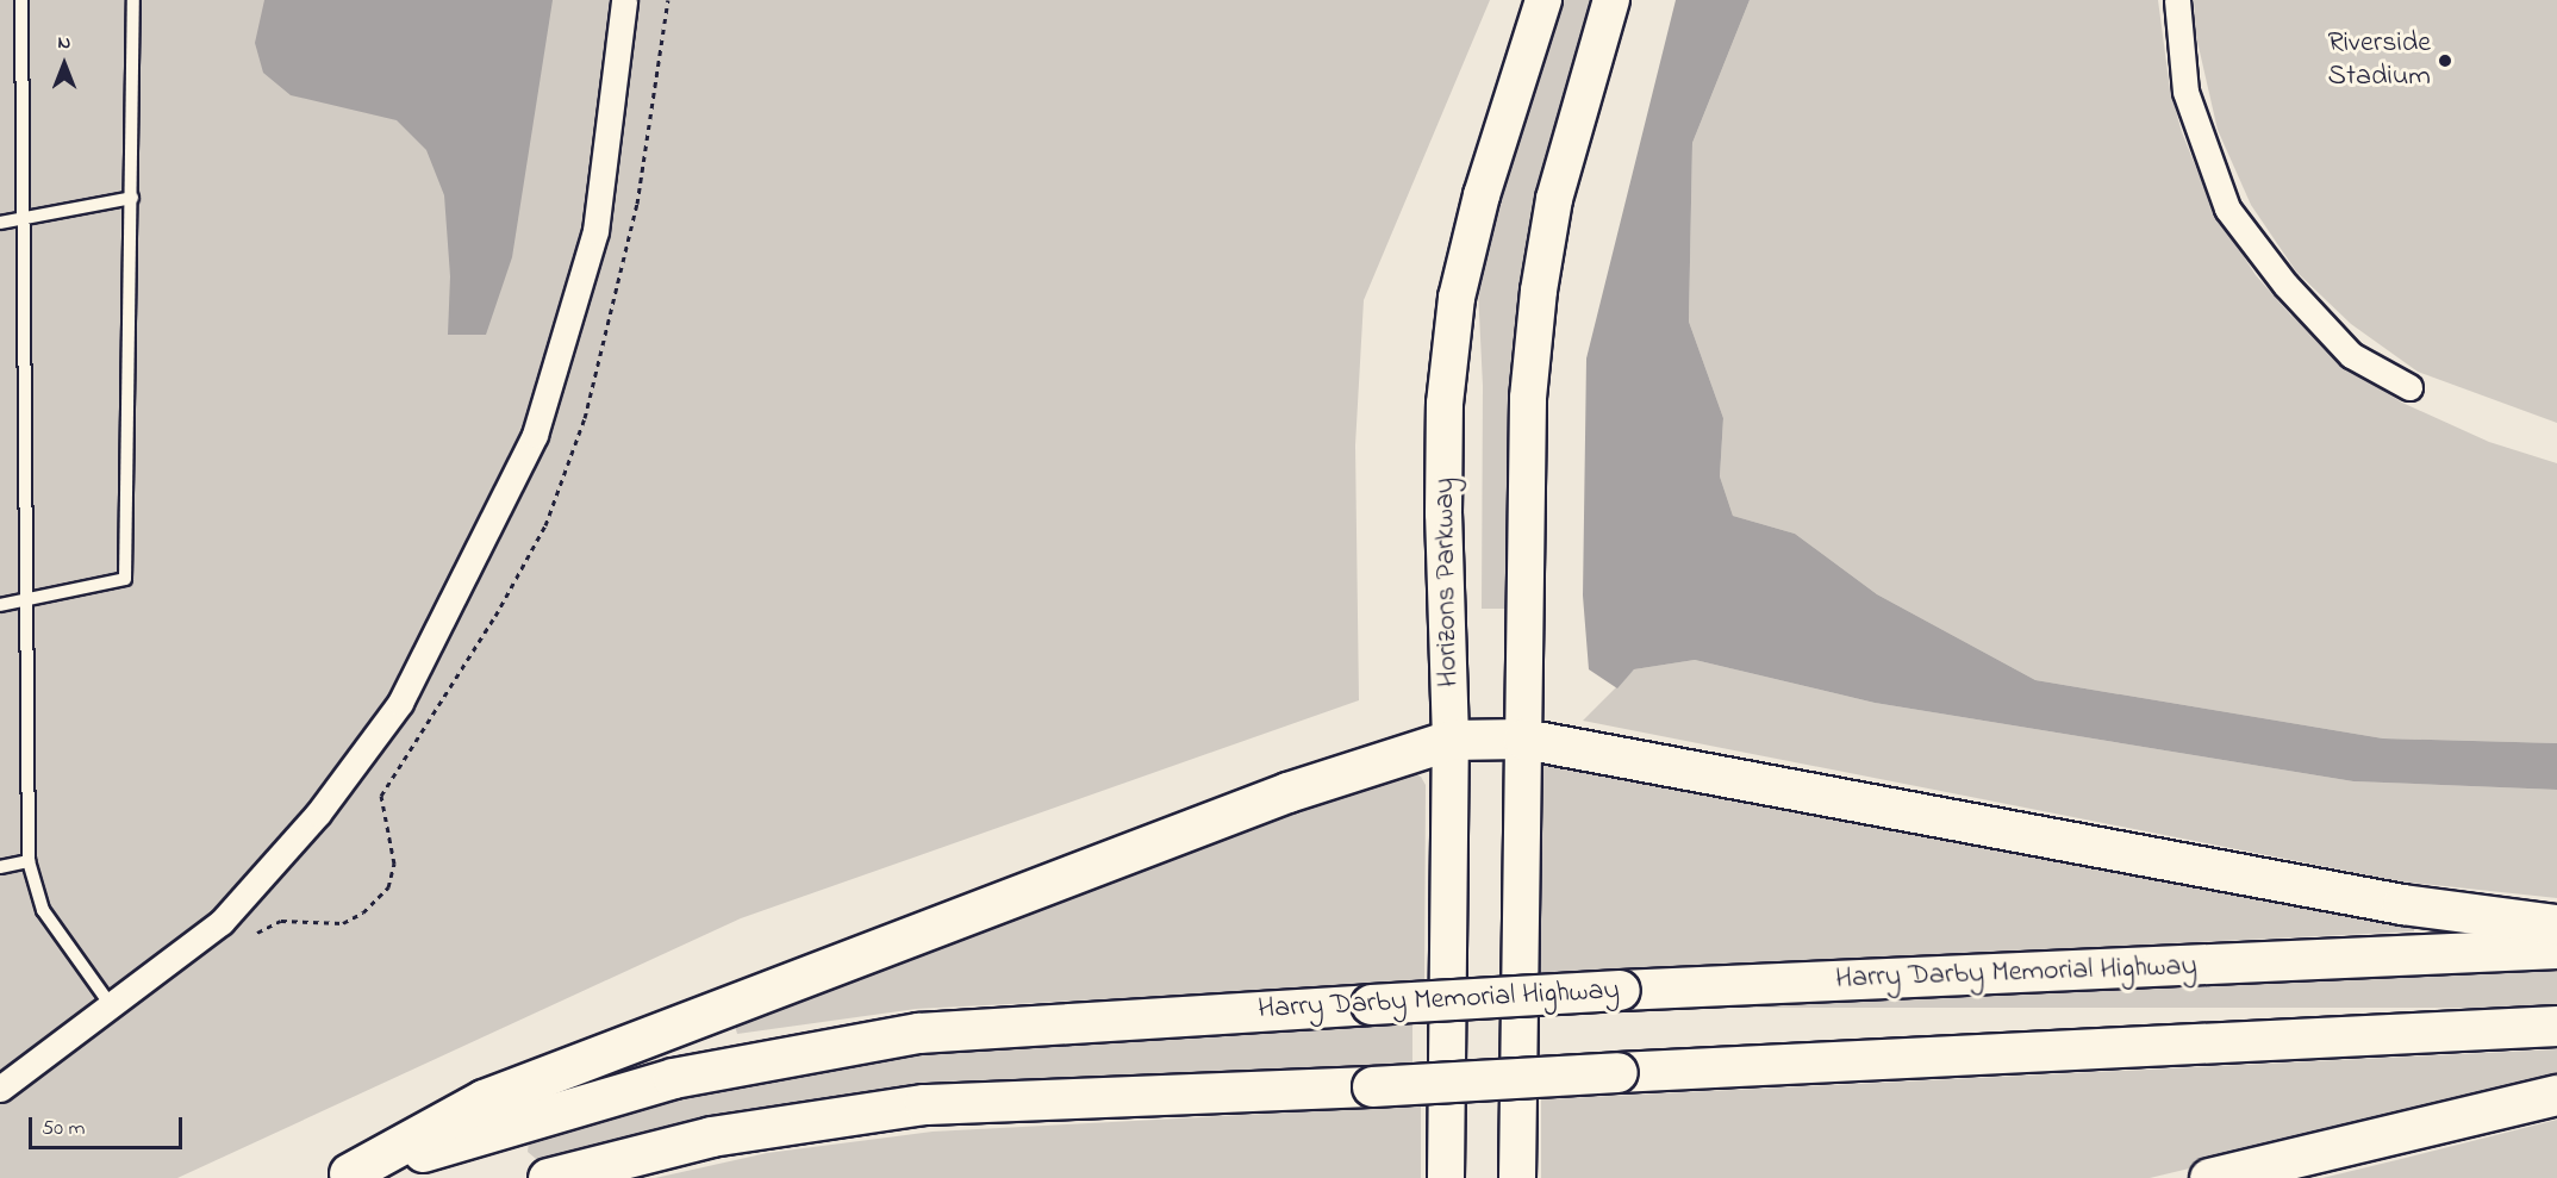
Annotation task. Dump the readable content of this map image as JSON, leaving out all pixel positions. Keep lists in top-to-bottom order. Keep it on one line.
{"streets":{"highway":["Harry Darby Memorial Highway"],"main road":["Horizons Parkway"]},"places":["Riverside Stadium"],"scale_bar":"50 m","north":"top"}
